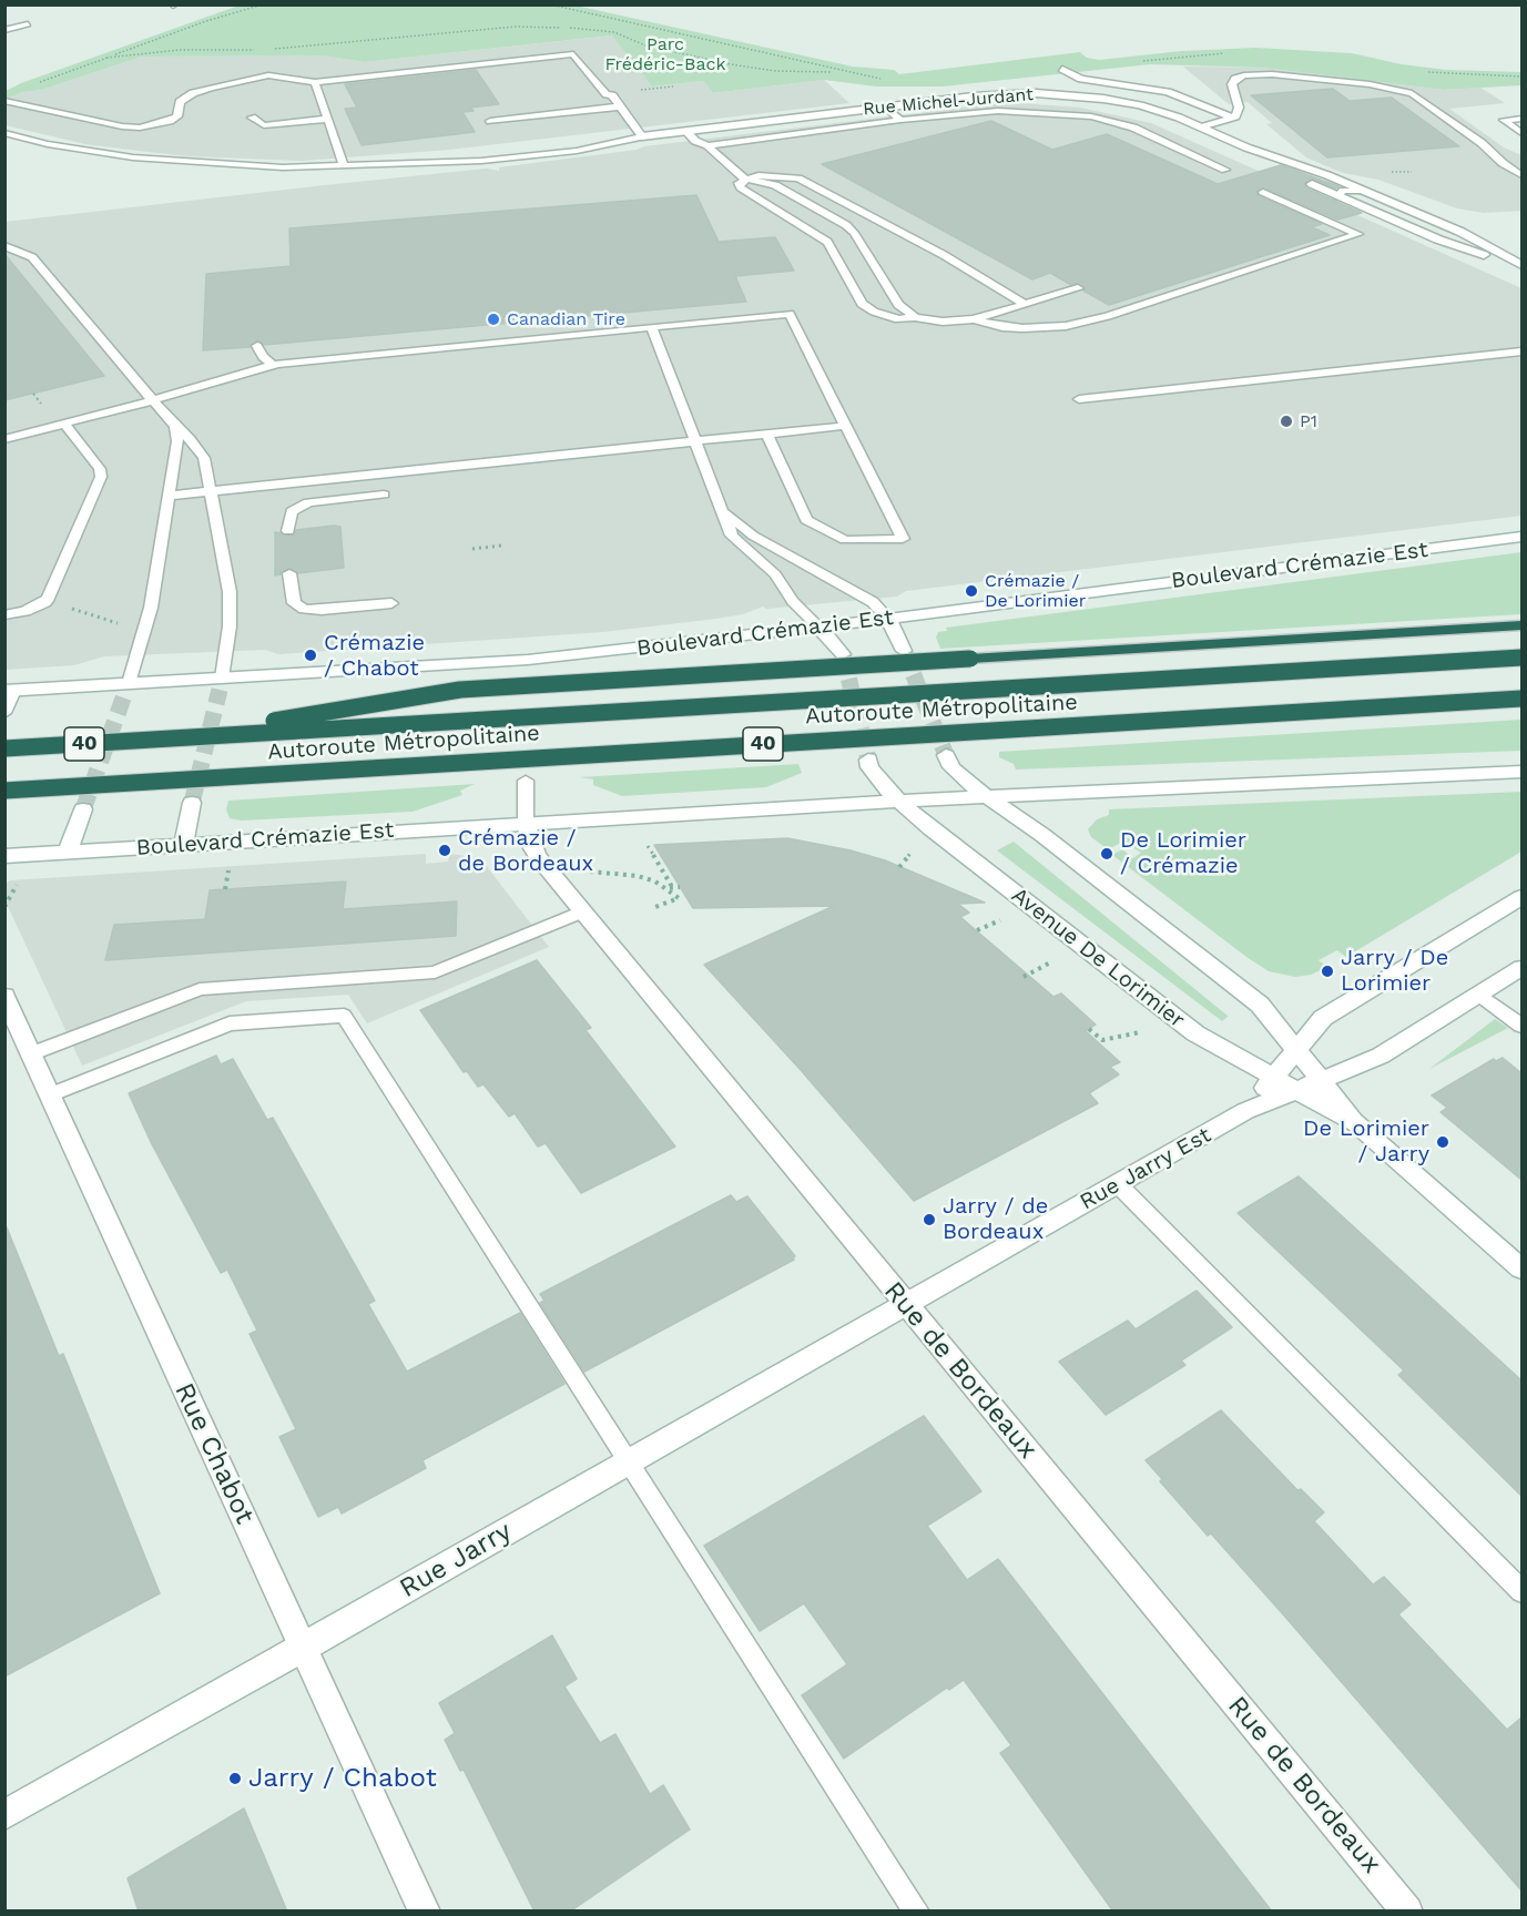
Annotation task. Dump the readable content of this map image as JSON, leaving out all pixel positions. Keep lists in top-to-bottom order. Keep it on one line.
{"streets":{"highway":["Autoroute Métropolitaine","40"],"main road":["Rue Michel-Jurdant","Boulevard Crémazie Est","Avenue De Lorimier","Rue Jarry Est","Rue de Bordeaux","Rue Chabot","Rue Jarry"]},"crossings":[["Boulevard Crémazie Est","Avenue De Lorimier"],["Boulevard Crémazie Est","Rue de Bordeaux"],["Avenue De Lorimier","Rue Jarry Est"],["Rue Jarry Est","Rue de Bordeaux"],["Rue Jarry Est","Rue Jarry"],["Rue de Bordeaux","Rue Jarry"],["Rue Chabot","Rue Jarry"]],"parks":["Parc Frédéric-Back"],"places":["Canadian Tire","P1","Crémazie / De Lorimier","Crémazie / Chabot","Crémazie / de Bordeaux","De Lorimier / Crémazie","Jarry / De Lorimier","De Lorimier / Jarry","Jarry / de Bordeaux","Jarry / Chabot"]}
